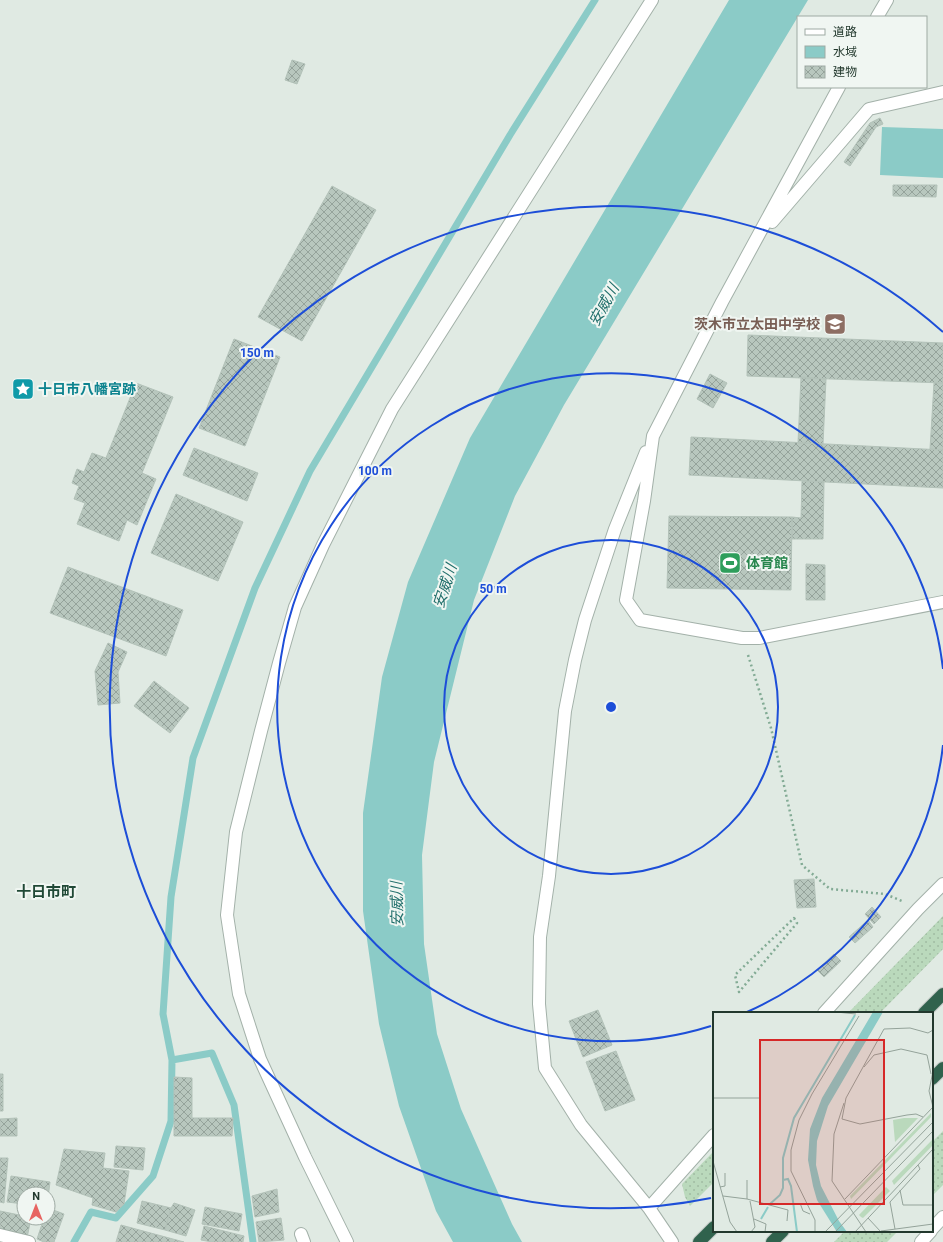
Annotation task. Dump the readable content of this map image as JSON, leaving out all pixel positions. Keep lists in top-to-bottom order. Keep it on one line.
{"districts":["十日市町"],"water":["安威川"],"places":{"school or university":["茨木市立太田中学校"],"place":["十日市八幡宮跡"],"sports":["体育館"]},"legend":["道路","水域","建物"],"north":"top","rings":["150 m","100 m","50 m"]}
